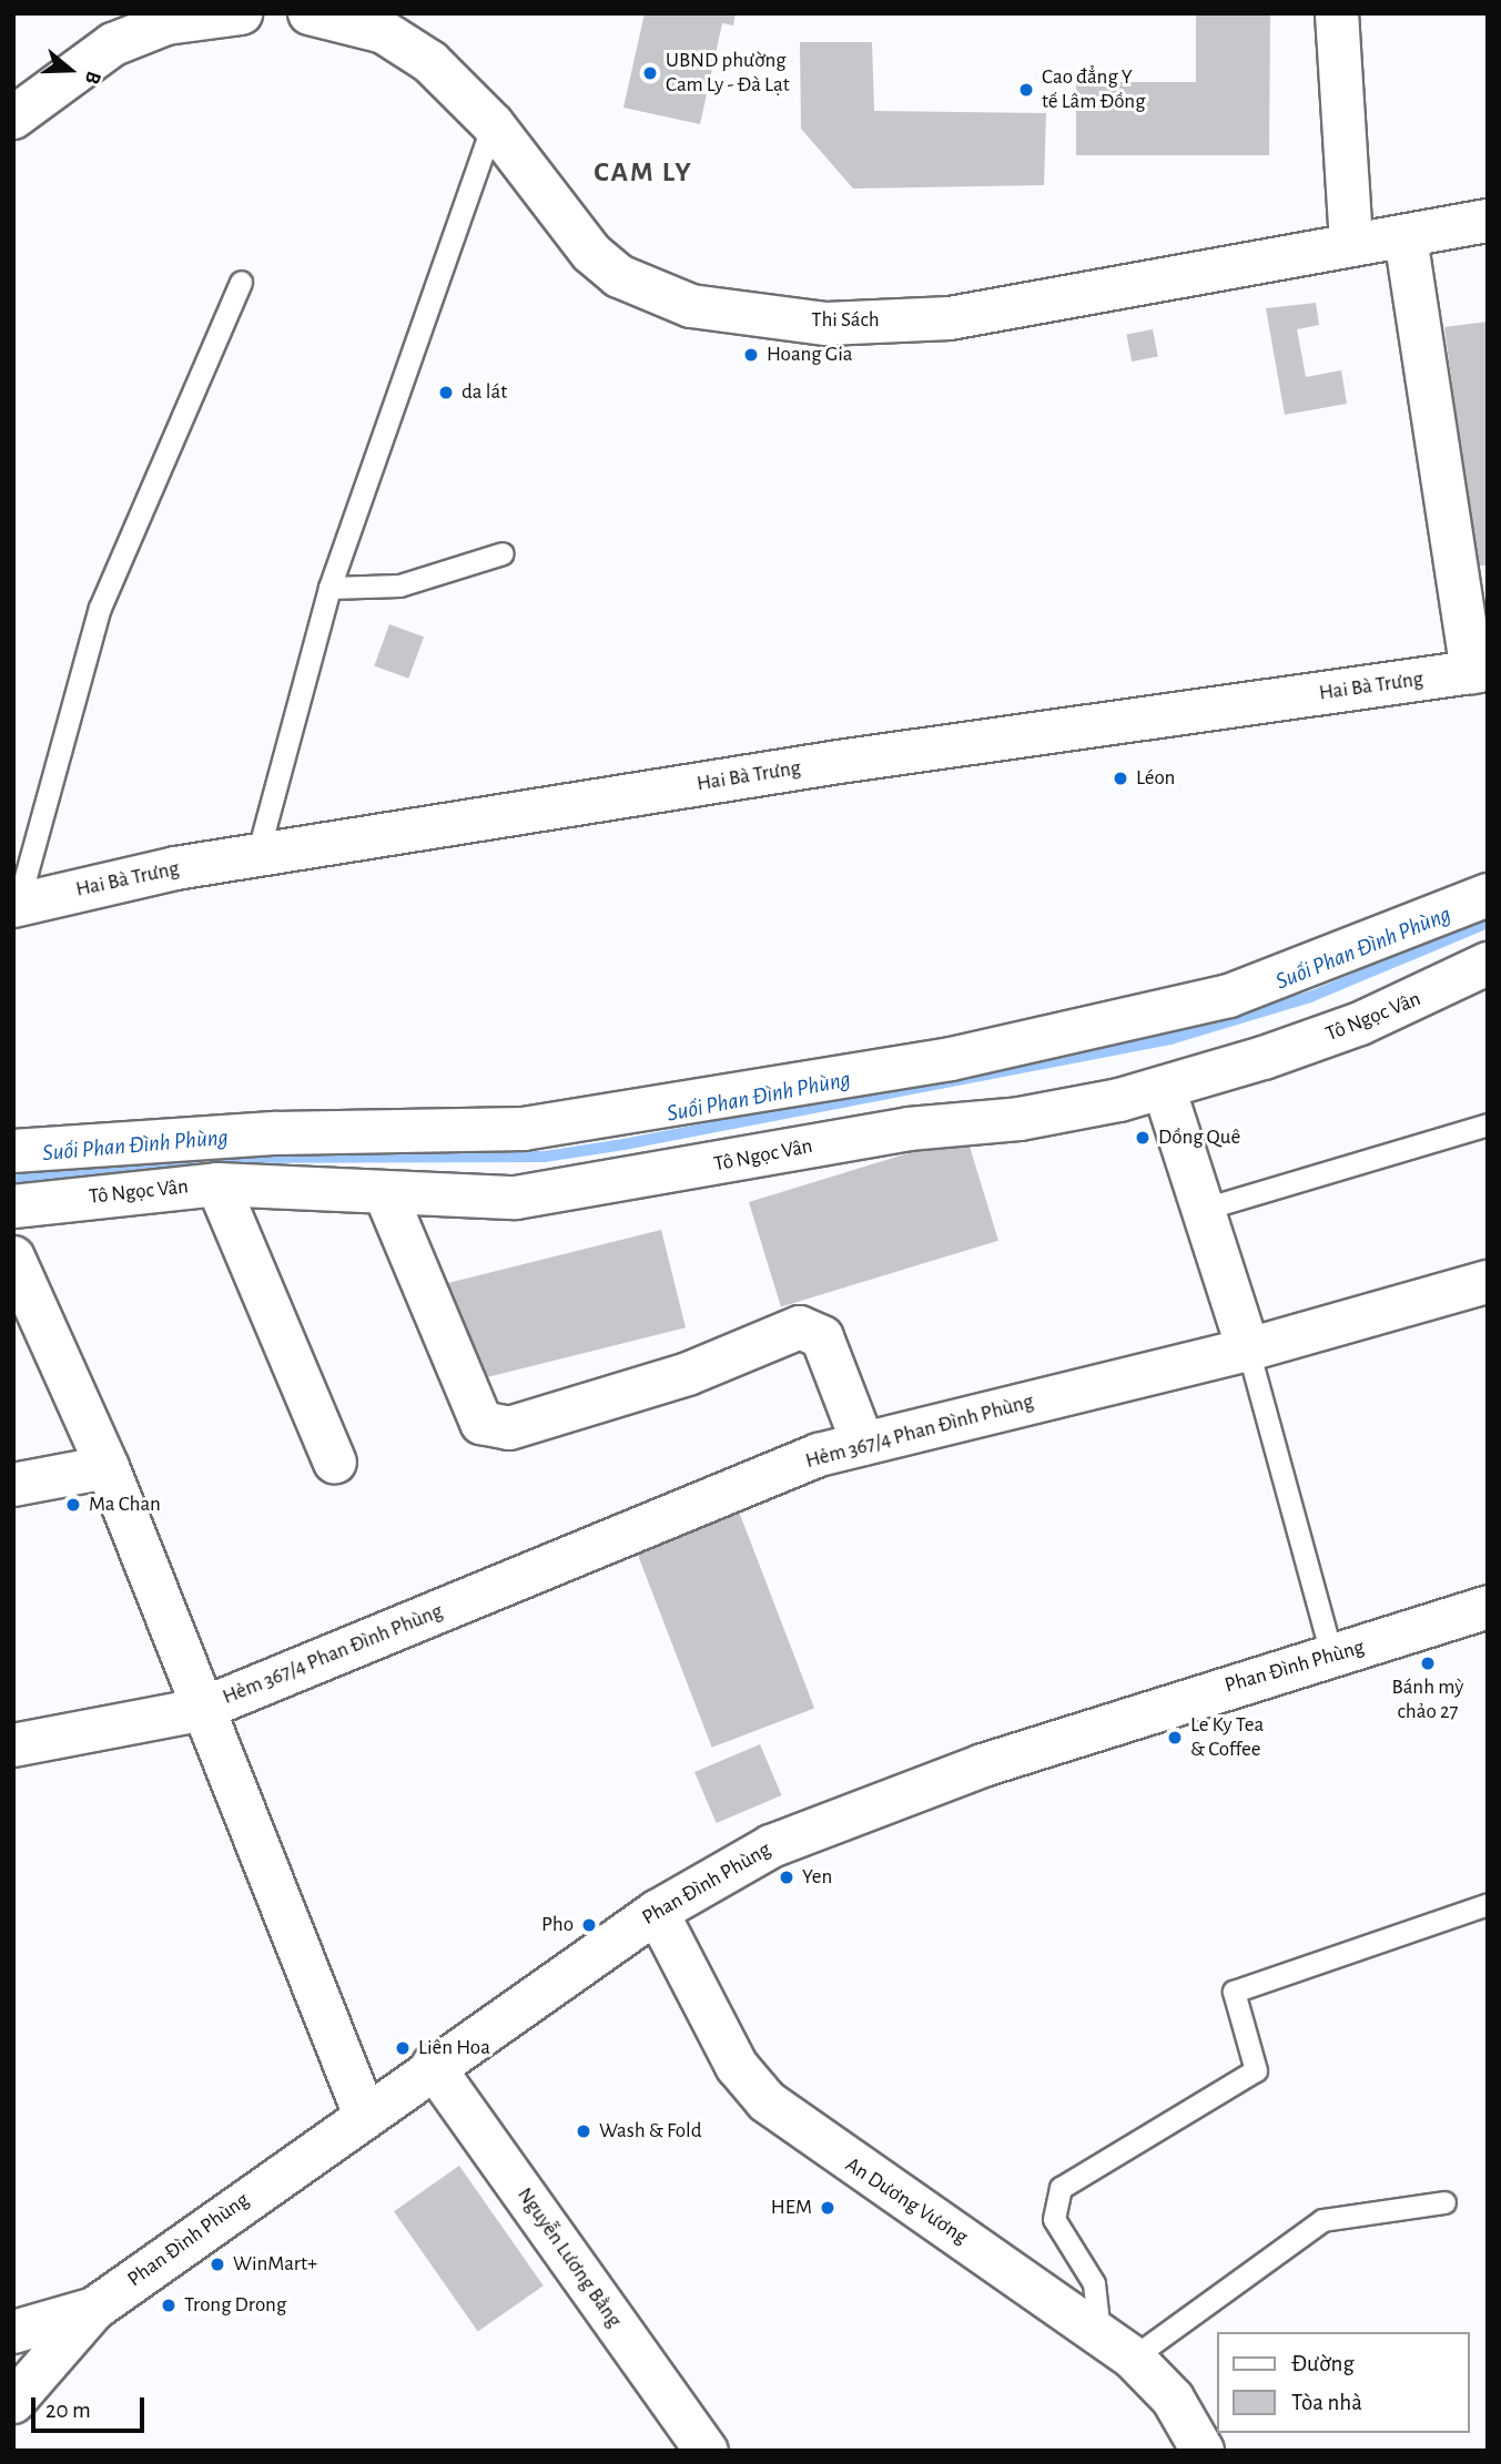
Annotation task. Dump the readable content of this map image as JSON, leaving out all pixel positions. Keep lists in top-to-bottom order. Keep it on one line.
{"streets":{"street":["Thi Sách","Hai Bà Trưng","Tô Ngọc Vân","Hẻm 367/4 Phan Đình Phùng","Phan Đình Phùng","An Dương Vương","Nguyễn Lương Bằng"]},"crossings":[["Phan Đình Phùng","An Dương Vương"],["Phan Đình Phùng","Nguyễn Lương Bằng"]],"districts":["CAM LY"],"water":["Suối Phan Đình Phùng"],"places":["UBND phường Cam Ly - Đà Lạt","Cao đẳng Y tế Lâm Đồng","Hoang Gia","da lát","Léon","Dồng Quê","Ma Chan","Bánh mỳ chảo 27","Le Ky Tea & Coffee","Yen","Pho","Liên Hoa","Wash & Fold","HEM","WinMart+","Trong Drong"],"legend":["Đường","Tòa nhà"],"scale_bar":"20 m","north":"right"}
